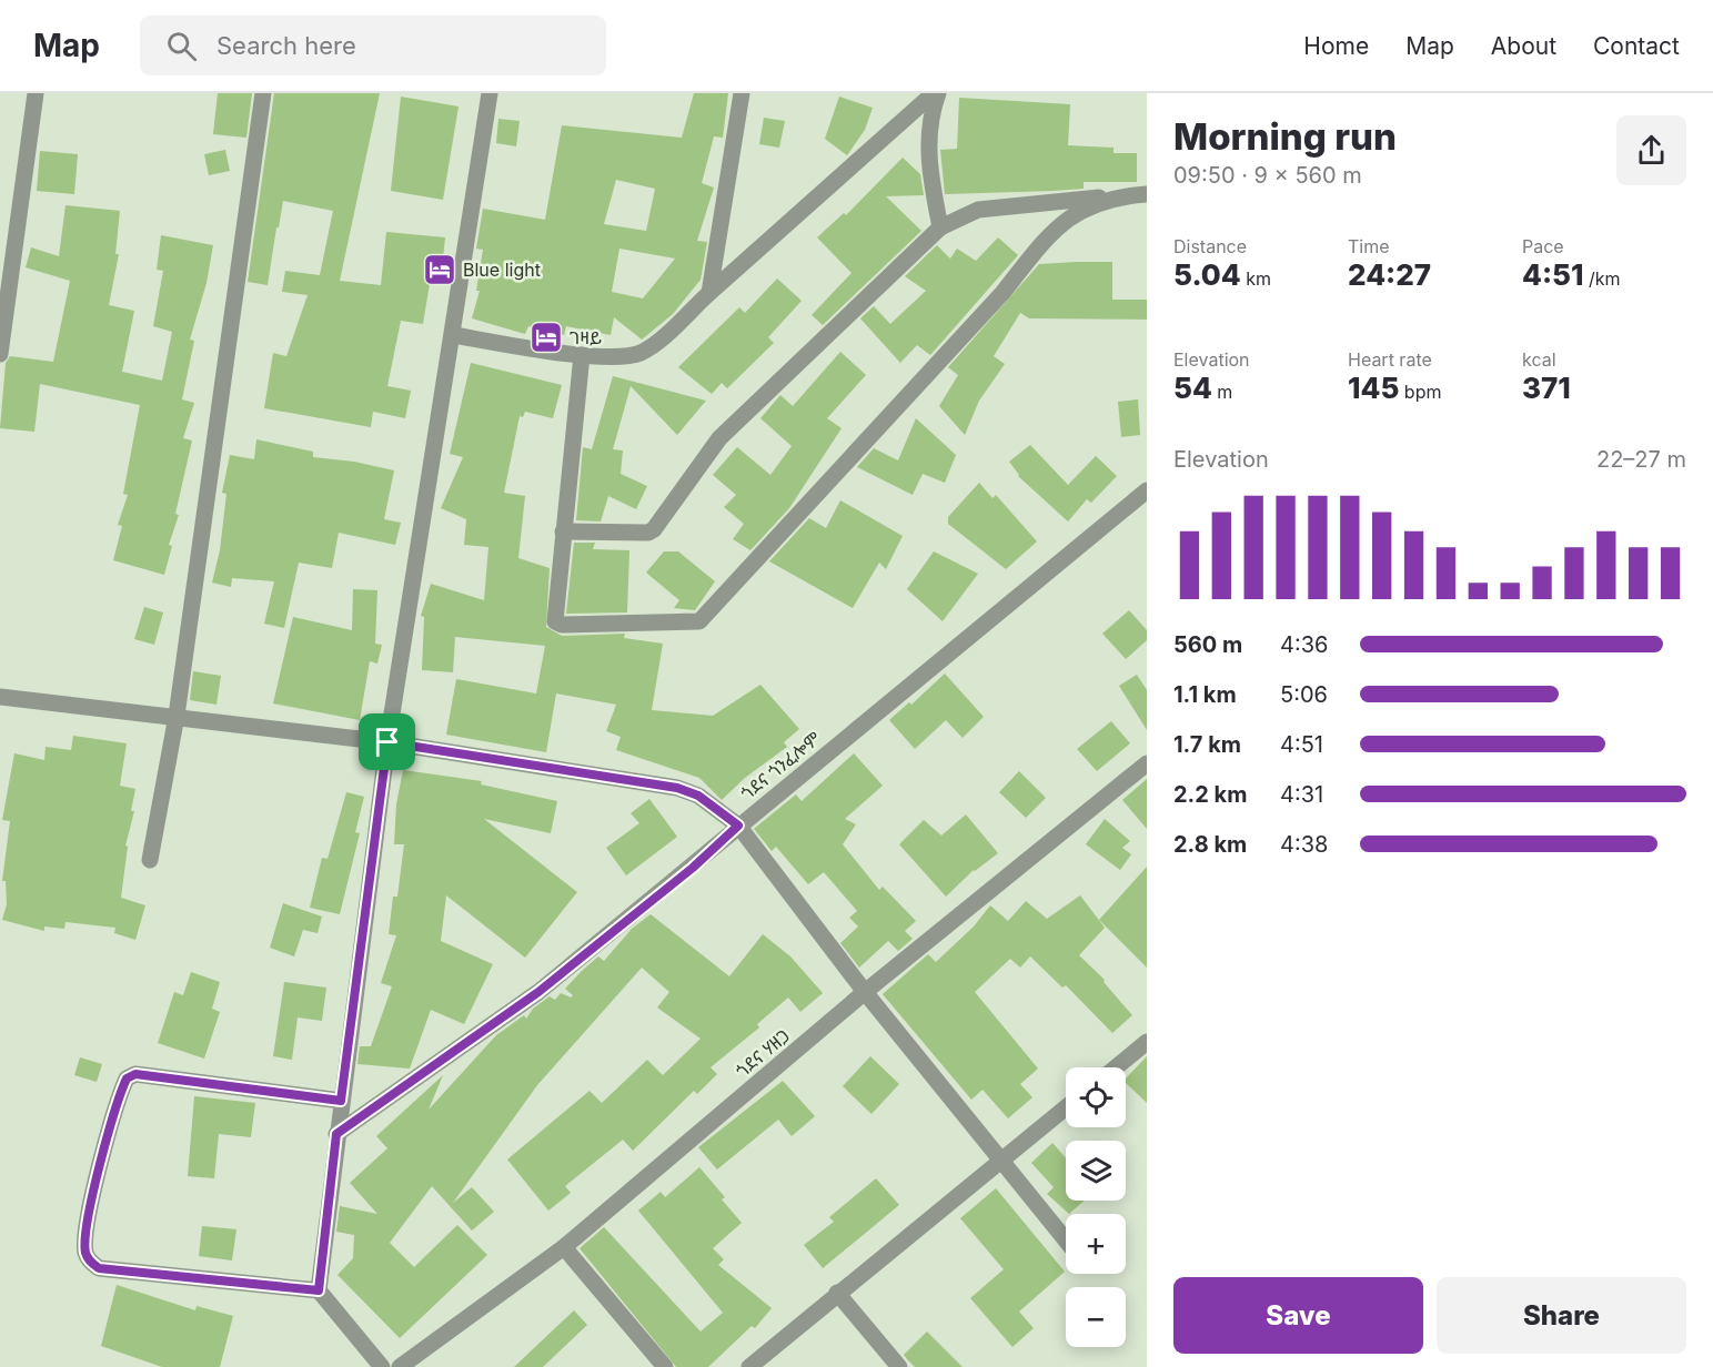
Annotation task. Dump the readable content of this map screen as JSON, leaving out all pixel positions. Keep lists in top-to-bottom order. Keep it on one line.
{"streets":{"street":["ጎደና ጎንፈሎም","ጎደና ሃዘጋ"]},"places":{"hotel":["Blue light","ገዛይ"]},"page":{"header":"Map","search":"Search here","nav":["Home","Map","About","Contact"],"heading":["Morning run","09:50 · 9 × 560 m"],"stats":[["Distance","5.04 km"],["Time","24:27"],["Pace","4:51 /km"],["Elevation","54 m"],["Heart rate","145 bpm"],["kcal","371"]],"chart":["Elevation","22–27 m"],"list":[{"name":"560 m","note":"4:36"},{"name":"1.1 km","note":"5:06"},{"name":"1.7 km","note":"4:51"},{"name":"2.2 km","note":"4:31"},{"name":"2.8 km","note":"4:38"}],"map_buttons":["+","−"],"buttons":["Save","Share"]}}
